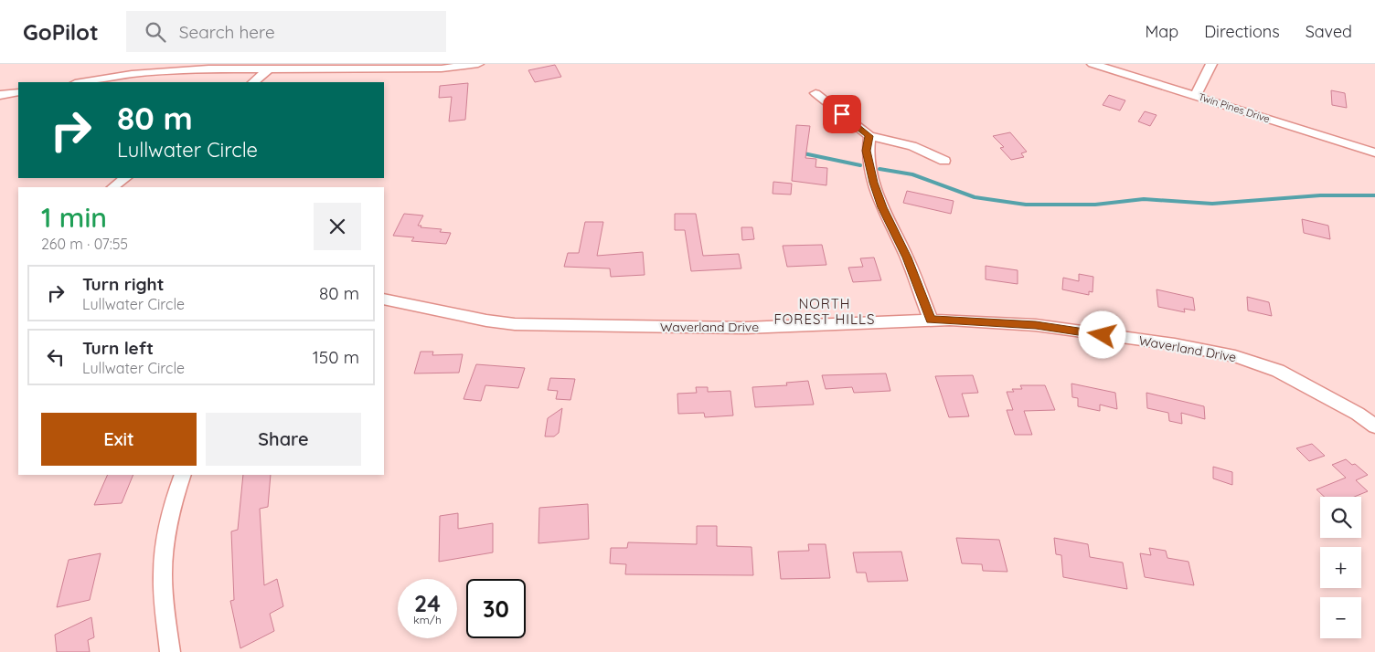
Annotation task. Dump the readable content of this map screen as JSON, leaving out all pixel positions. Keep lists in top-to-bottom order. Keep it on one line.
{"streets":{"street":["Twin Pines Drive","Waverland Drive"]},"districts":["NORTH FOREST HILLS"],"page":{"header":"GoPilot","search":"Search here","nav":["Map","Directions","Saved"],"turn":["80 m","Lullwater Circle"],"heading":["1 min","260 m · 07:55"],"list":[{"name":"Turn right","note":"Lullwater Circle","value":"80 m"},{"name":"Turn left","note":"Lullwater Circle","value":"150 m"}],"buttons":["Exit","Share"],"map_buttons":["+","−"],"speed":"24 km/h","limit":"30"}}
